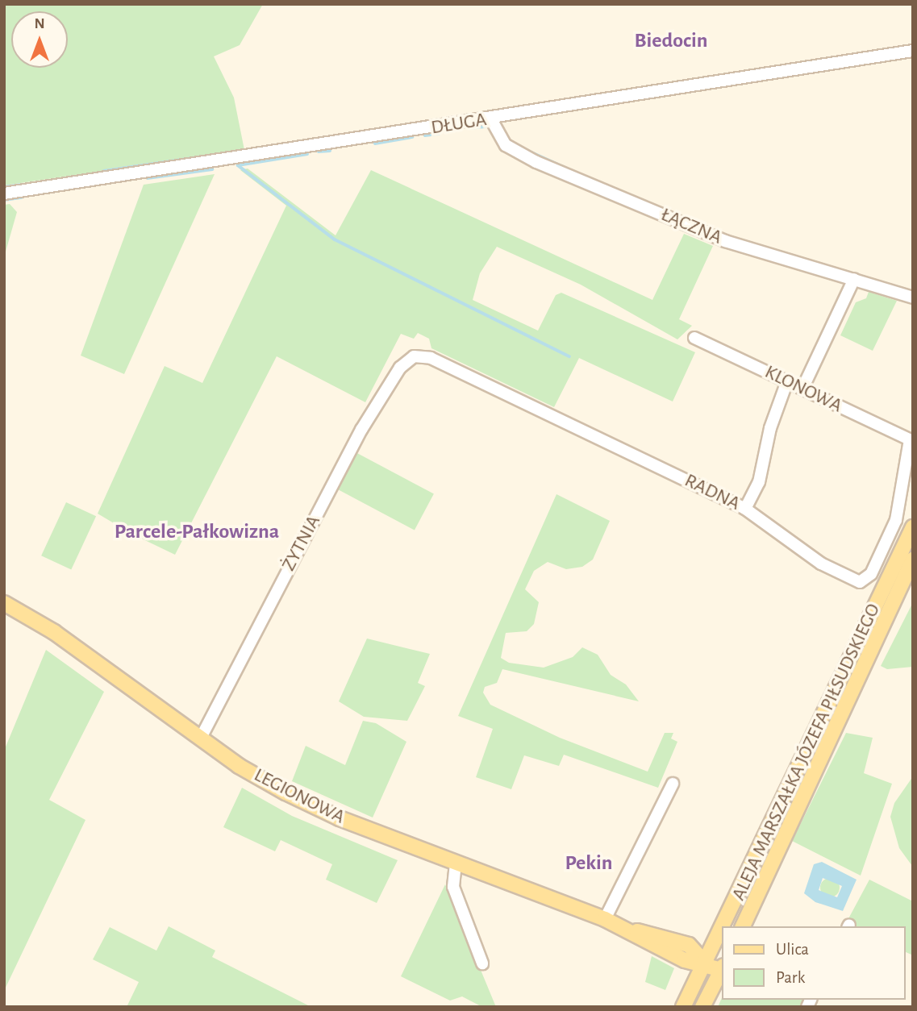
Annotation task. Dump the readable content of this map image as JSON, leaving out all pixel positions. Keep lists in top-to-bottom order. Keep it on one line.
{"streets":{"main road":["ALEJA MARSZAŁKA JÓZEFA PIŁSUDSKIEGO","LEGIONOWA"],"street":["DŁUGA","ŁĄCZNA","KLONOWA","RADNA","ŻYTNIA"]},"crossings":[["DŁUGA","ŁĄCZNA"],["KLONOWA","RADNA"],["RADNA","ŻYTNIA"],["ŻYTNIA","LEGIONOWA"],["ALEJA MARSZAŁKA JÓZEFA PIŁSUDSKIEGO","LEGIONOWA"]],"districts":["Biedocin","Parcele-Pałkowizna","Pekin"],"legend":["Ulica","Park"],"north":"top"}
